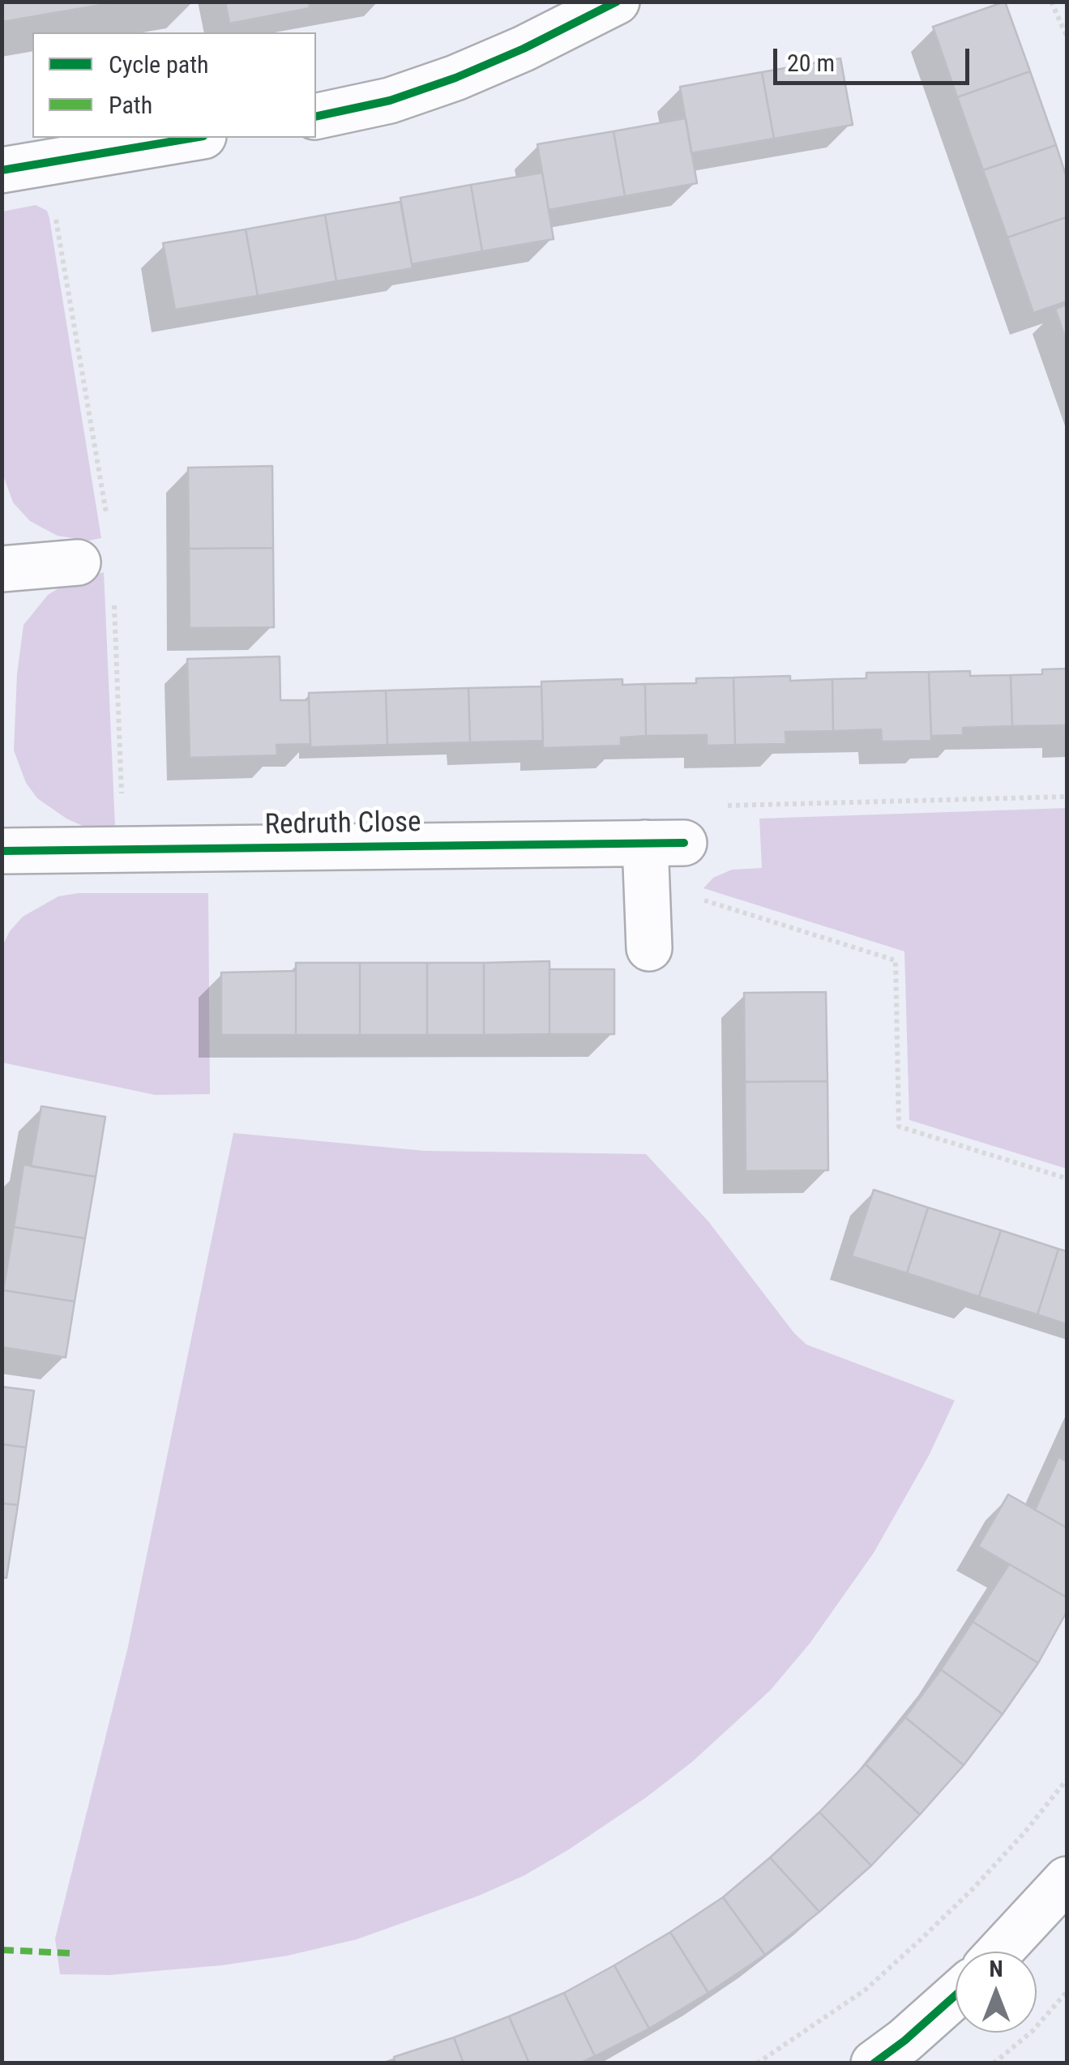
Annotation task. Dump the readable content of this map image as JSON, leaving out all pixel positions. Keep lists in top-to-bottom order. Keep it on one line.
{"streets":{"street":["Redruth Close"]},"legend":["Cycle path","Path"],"scale_bar":"20 m","north":"top"}
